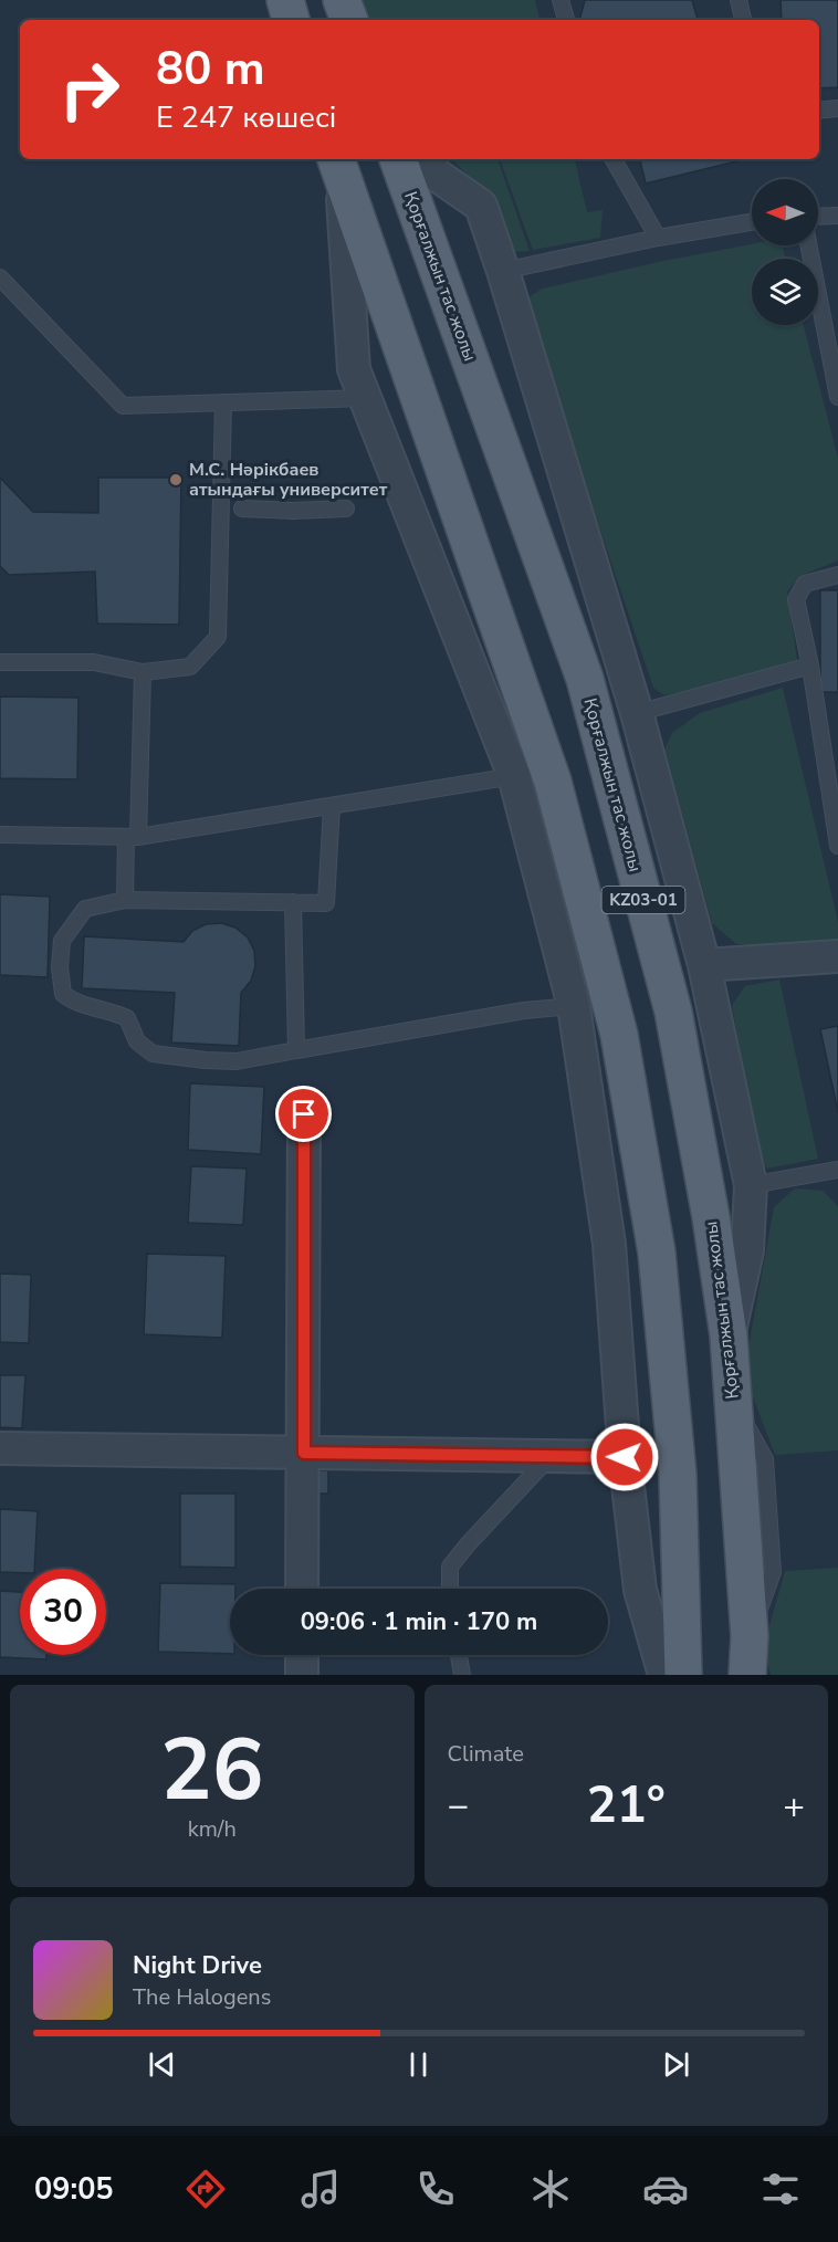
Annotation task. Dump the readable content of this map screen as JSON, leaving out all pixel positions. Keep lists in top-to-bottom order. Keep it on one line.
{"streets":{"main road":["Қорғалжын тас жолы","KZ03-01"]},"places":["М.С. Нәрікбаев атындағы университет"],"north":"left","page":{"turn":["80 m","Е 247 көшесі"],"limit":"30","trip":"09:06 · 1 min · 170 m","tile":[["26","km/h"],"Climate"],"heat":["−","21°","+"],"song":["Night Drive","The Halogens"],"tabs":"09:05"}}
